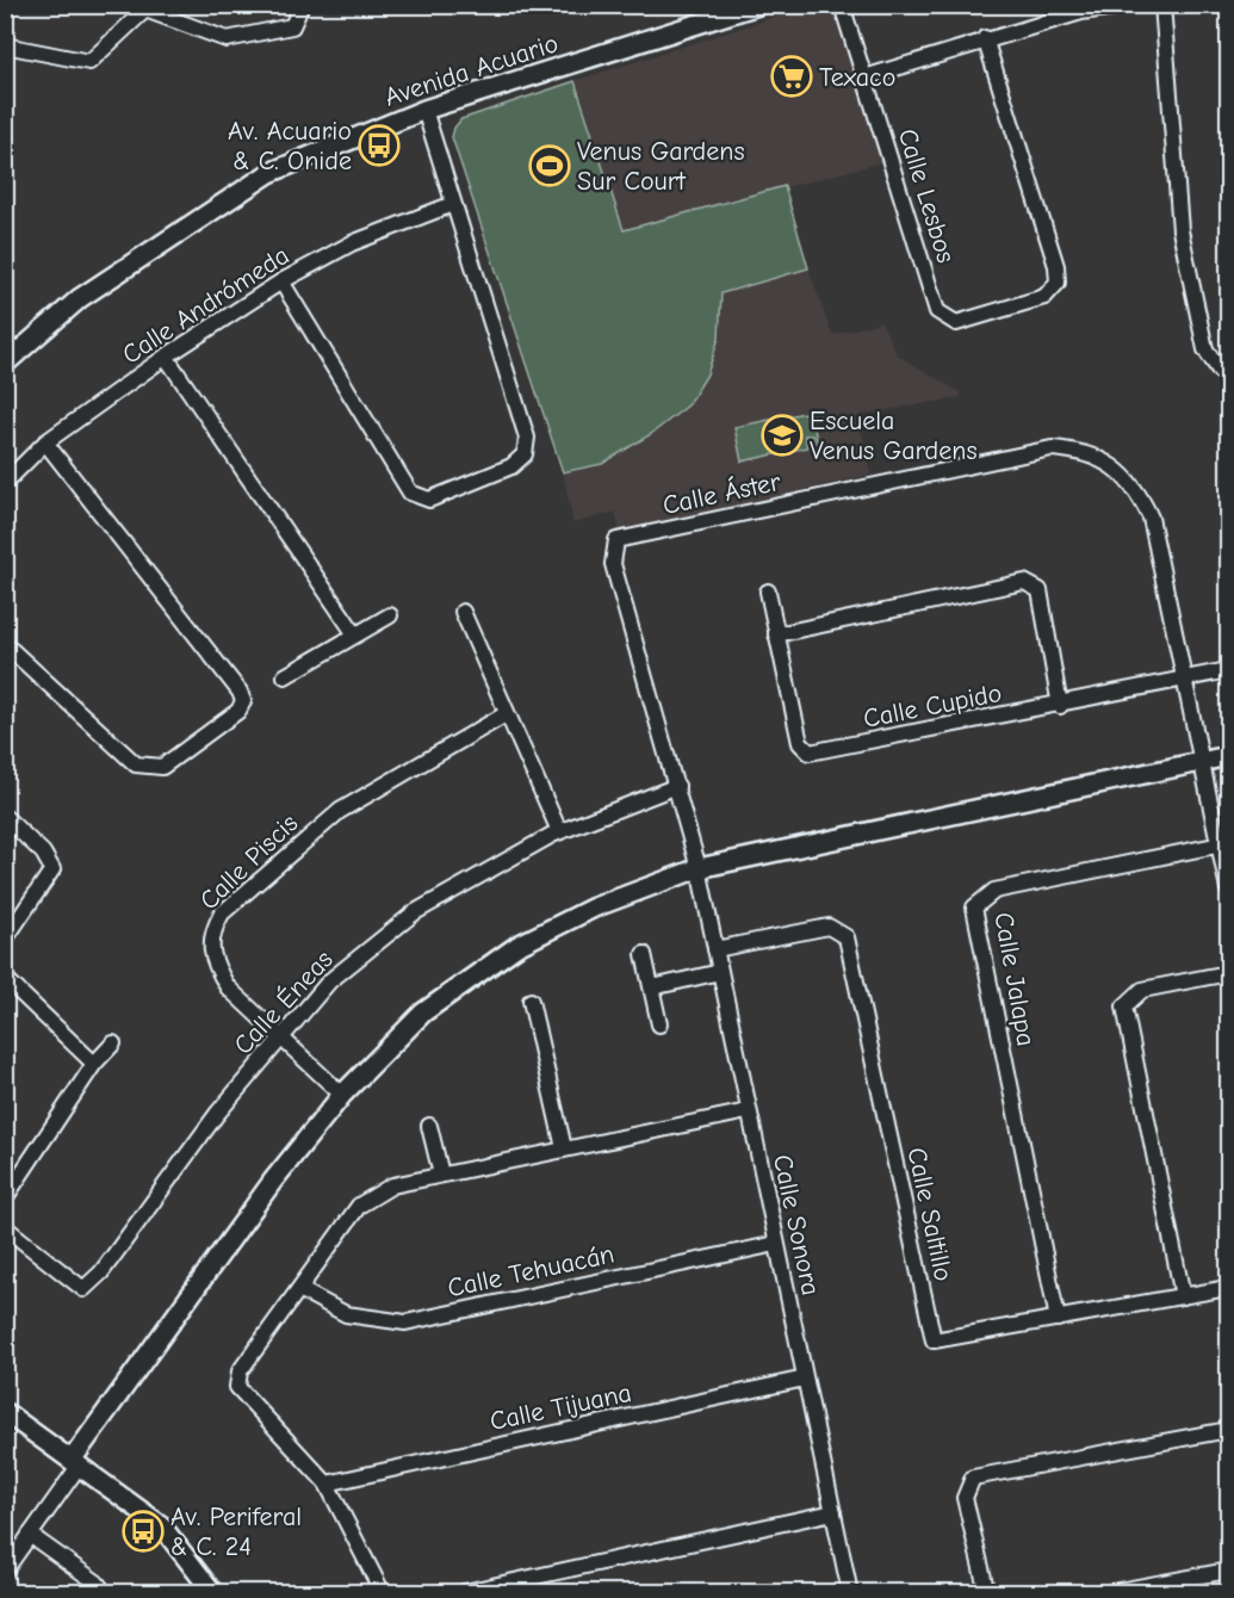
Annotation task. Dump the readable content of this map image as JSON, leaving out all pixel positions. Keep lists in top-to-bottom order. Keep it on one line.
{"streets":{"street":["Avenida Acuario","Calle Lesbos","Calle Andrómeda","Calle Áster","Calle Cupido","Calle Piscis","Calle Jalapa","Calle Éneas","Calle Saltillo","Calle Sonora","Calle Tehuacán","Calle Tijuana"]},"crossings":[["Calle Áster","Calle Cupido"],["Calle Áster","Calle Jalapa"],["Calle Áster","Calle Sonora"],["Calle Piscis","Calle Éneas"],["Calle Jalapa","Calle Saltillo"],["Calle Éneas","Calle Sonora"],["Calle Saltillo","Calle Sonora"],["Calle Sonora","Calle Tehuacán"],["Calle Sonora","Calle Tijuana"]],"places":{"supermarket":["Texaco"],"bus stop":["Av. Acuario & C. Onide","Av. Periferal & C. 24"],"sports":["Venus Gardens Sur Court"],"school or university":["Escuela Venus Gardens"]}}
